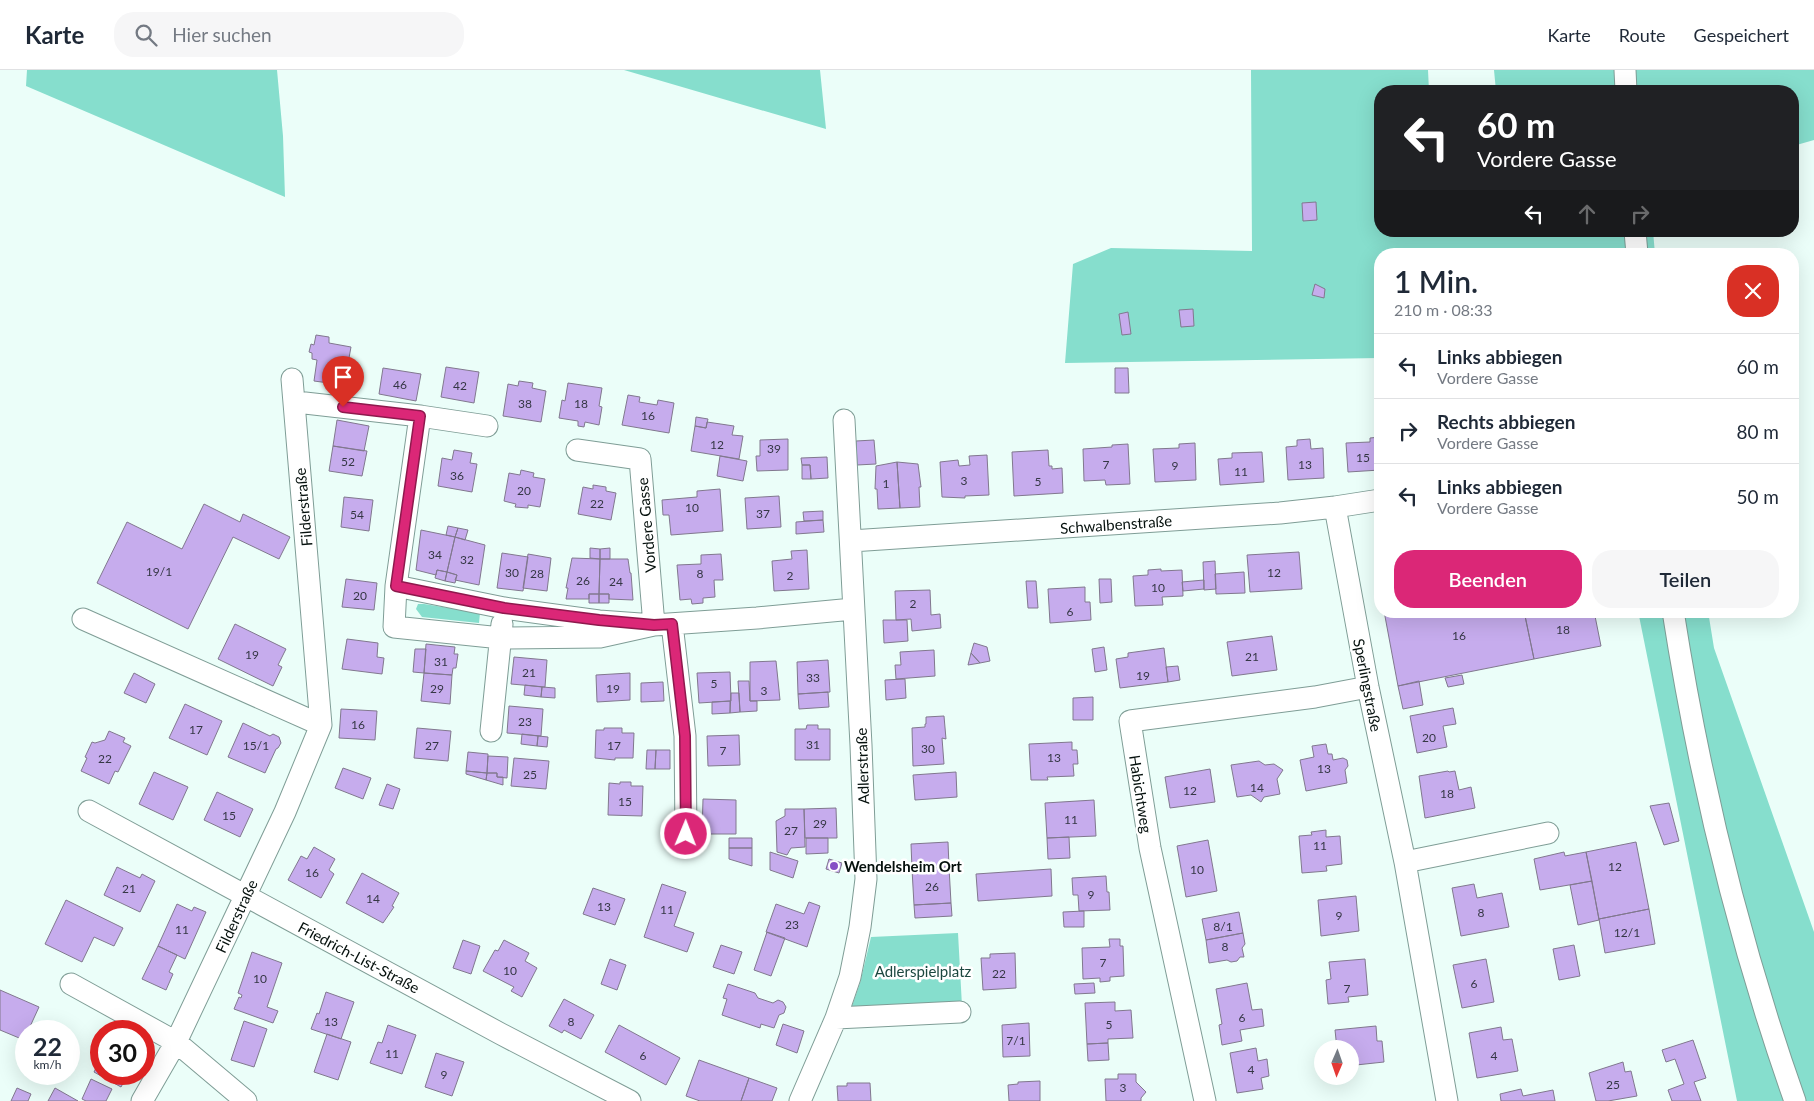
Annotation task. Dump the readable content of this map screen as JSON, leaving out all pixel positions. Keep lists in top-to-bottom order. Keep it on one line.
{"streets":{"street":["Filderstraße","Schwalbenstraße","Vordere Gasse","Sperlingstraße","Adlerstraße","Habichtweg","Friedrich-List-Straße"]},"crossings":[["Filderstraße","Friedrich-List-Straße"],["Schwalbenstraße","Sperlingstraße"],["Schwalbenstraße","Adlerstraße"],["Sperlingstraße","Habichtweg"]],"parks":["Adlerspielplatz"],"places":["Wendelsheim Ort"],"house_numbers":["46","42","38","18","16","12","39","15","52","7","13","9","11","36","3","5","1","20","22","10","37","54","34","32","19/1","30","12","28","8","2","26","24","10","20","2","6","18","16","19","21","31","21","19","33","5","29","19","3","23","16","17","20","31","15/1","27","17","30","7","13","22","13","25","14","12","18","15","15","11","29","27","11","12","10","16","26","21","9","14","13","11","8","9","23","8/1","11","12/1","8","7","10","22","10","6","7","6","13","8","5","7/1","11","6","4","4","9","25","3"],"north":"bottom","page":{"header":"Karte","search":"Hier suchen","nav":["Karte","Route","Gespeichert"],"turn":["60 m","Vordere Gasse"],"heading":["1 Min.","210 m · 08:33"],"list":[{"name":"Links abbiegen","note":"Vordere Gasse","value":"60 m"},{"name":"Rechts abbiegen","note":"Vordere Gasse","value":"80 m"},{"name":"Links abbiegen","note":"Vordere Gasse","value":"50 m"}],"buttons":["Beenden","Teilen"],"speed":"22 km/h","limit":"30"}}
